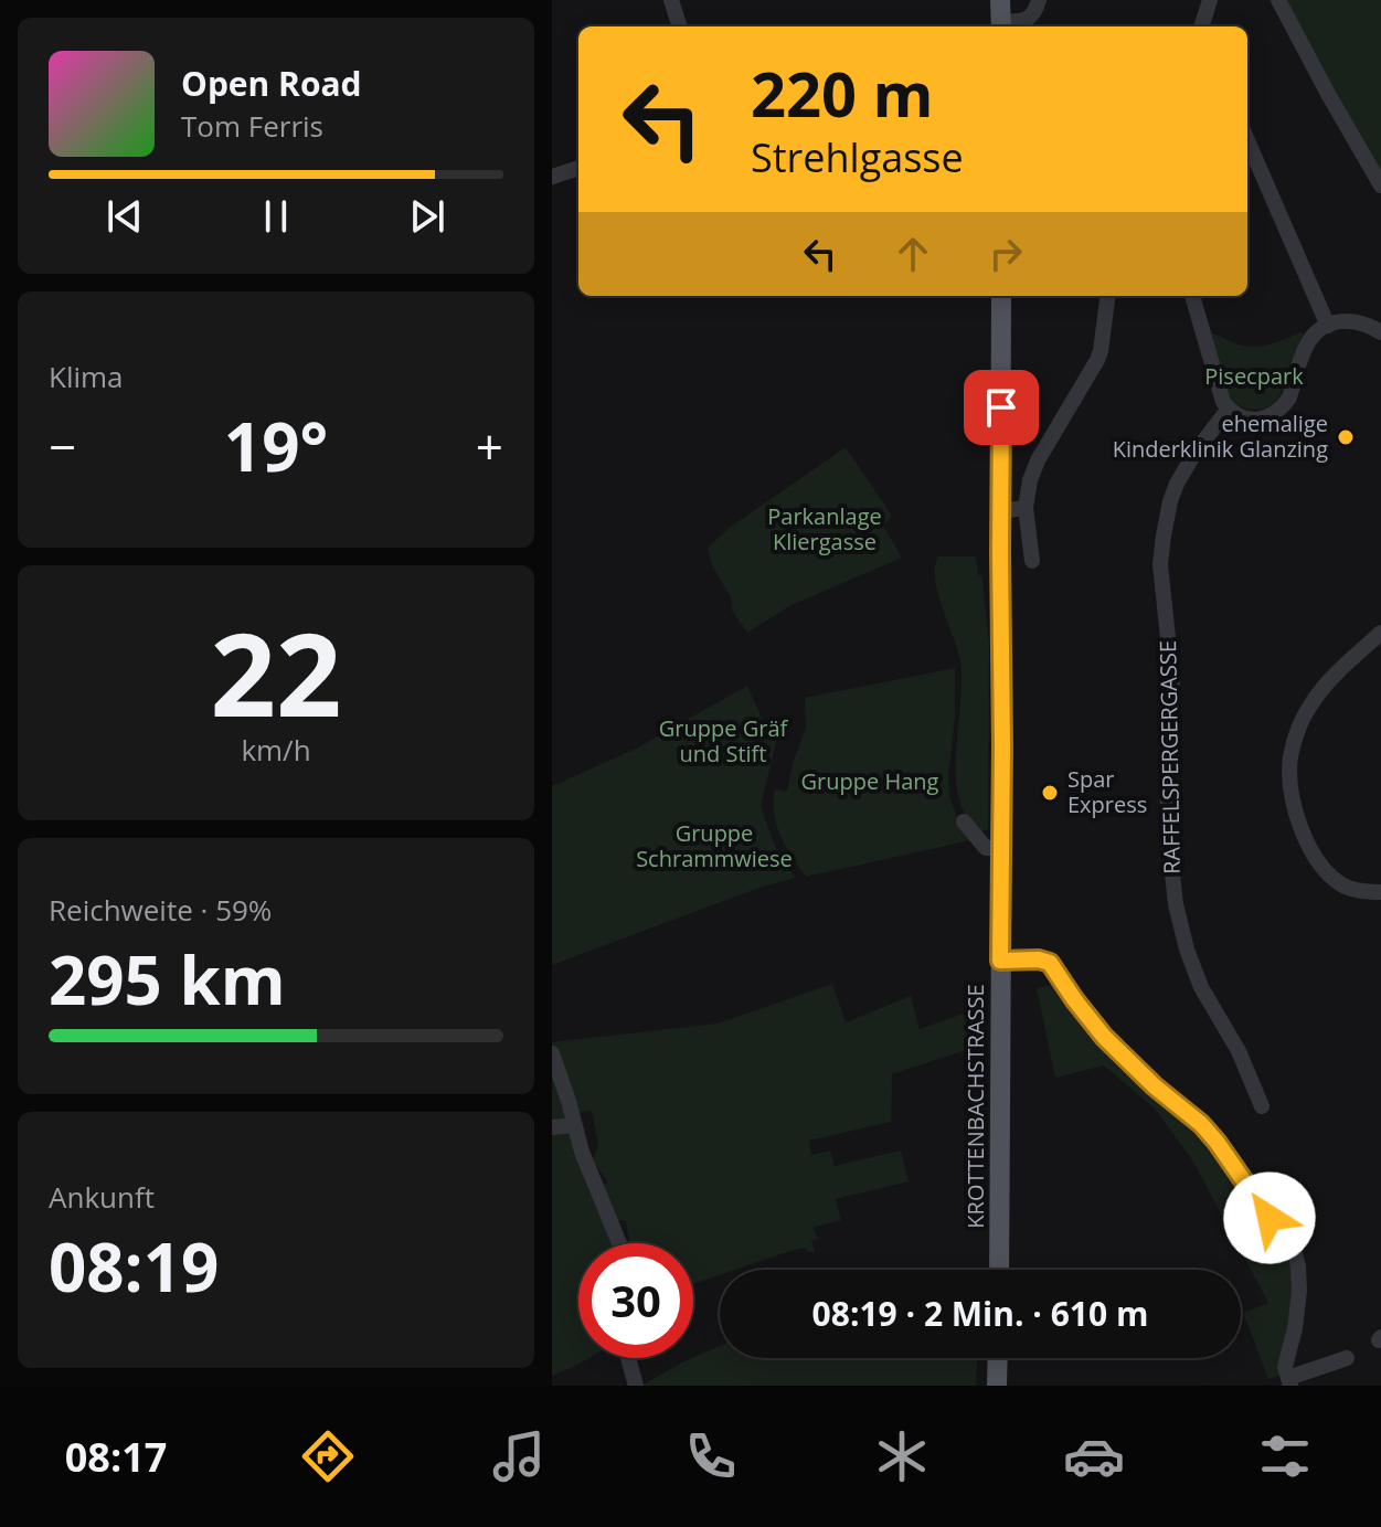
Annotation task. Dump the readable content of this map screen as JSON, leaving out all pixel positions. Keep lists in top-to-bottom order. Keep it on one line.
{"streets":{"main road":["KROTTENBACHSTRASSE"],"street":["RAFFELSPERGERGASSE"]},"parks":["Pisecpark","Parkanlage Kliergasse","Gruppe Gräf und Stift","Gruppe Hang","Gruppe Schrammwiese"],"places":["ehemalige Kinderklinik Glanzing","Spar Express"],"page":{"turn":["220 m","Strehlgasse"],"song":["Open Road","Tom Ferris"],"tile":["Klima",["22","km/h"],["Reichweite · 59%","295 km"],["Ankunft","08:19"]],"heat":["−","19°","+"],"limit":"30","trip":"08:19 · 2 Min. · 610 m","tabs":"08:17"}}
